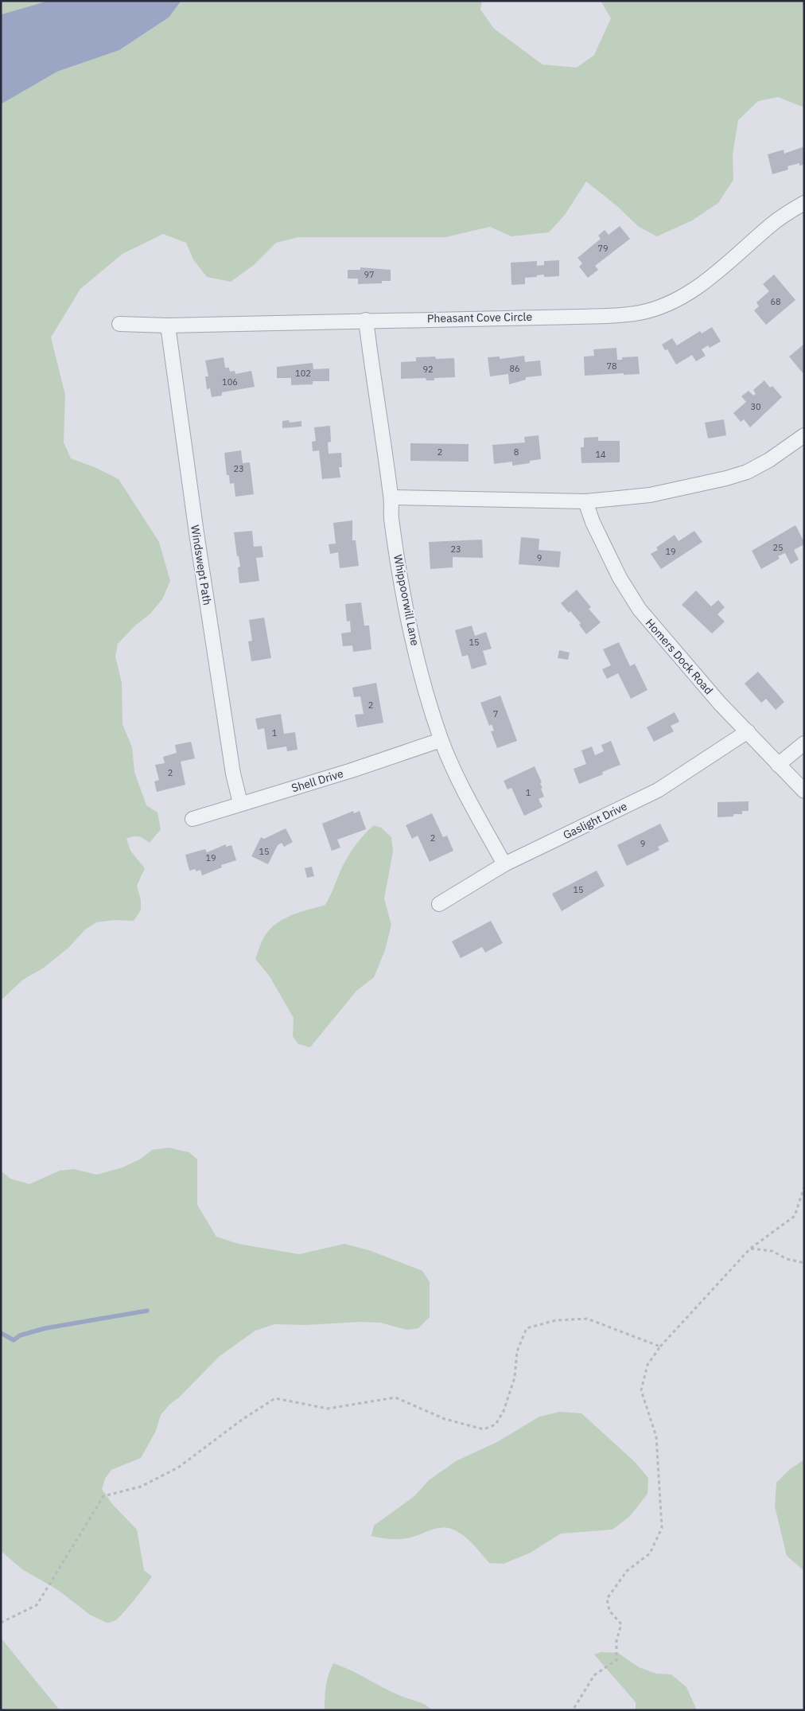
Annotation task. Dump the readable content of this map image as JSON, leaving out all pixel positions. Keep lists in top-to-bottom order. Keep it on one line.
{"streets":{"street":["Pheasant Cove Circle","Windswept Path","Whippoorwill Lane","Homers Dock Road","Shell Drive","Gaslight Drive"]},"crossings":[["Pheasant Cove Circle","Windswept Path"],["Pheasant Cove Circle","Whippoorwill Lane"],["Windswept Path","Shell Drive"],["Whippoorwill Lane","Shell Drive"],["Whippoorwill Lane","Gaslight Drive"],["Homers Dock Road","Gaslight Drive"]],"house_numbers":["79","97","68","78","86","92","102","106","30","2","8","14","23","25","23","19","9","15","2","7","1","2","1","2","9","15","19","15"]}
